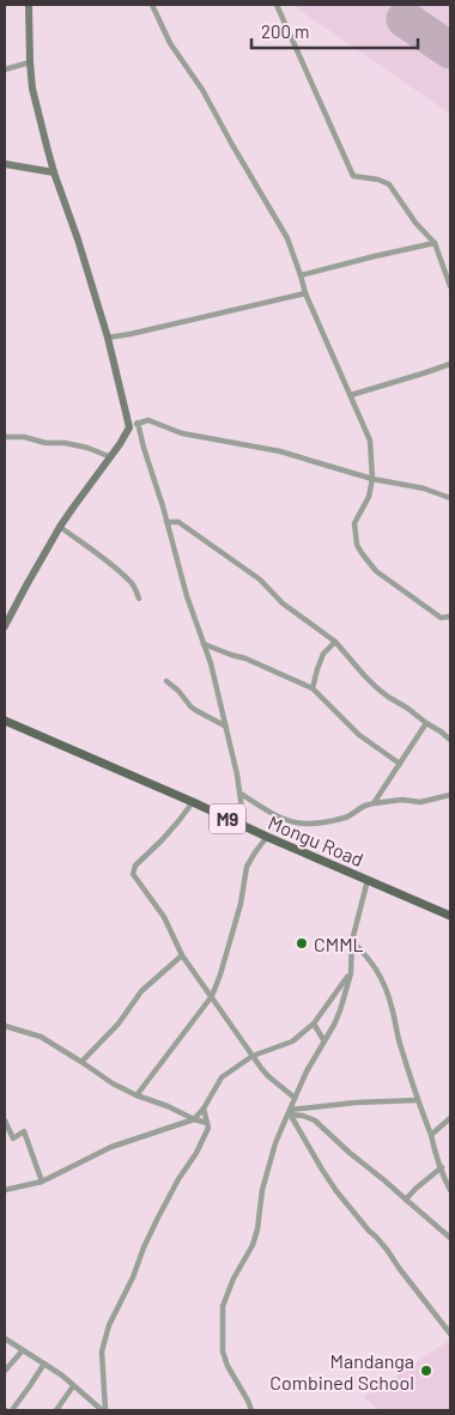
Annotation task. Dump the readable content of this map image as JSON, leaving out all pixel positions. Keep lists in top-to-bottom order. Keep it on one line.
{"streets":{"main road":["M9","Mongu Road"]},"places":["CMML","Mandanga Combined School"],"scale_bar":"200 m"}
